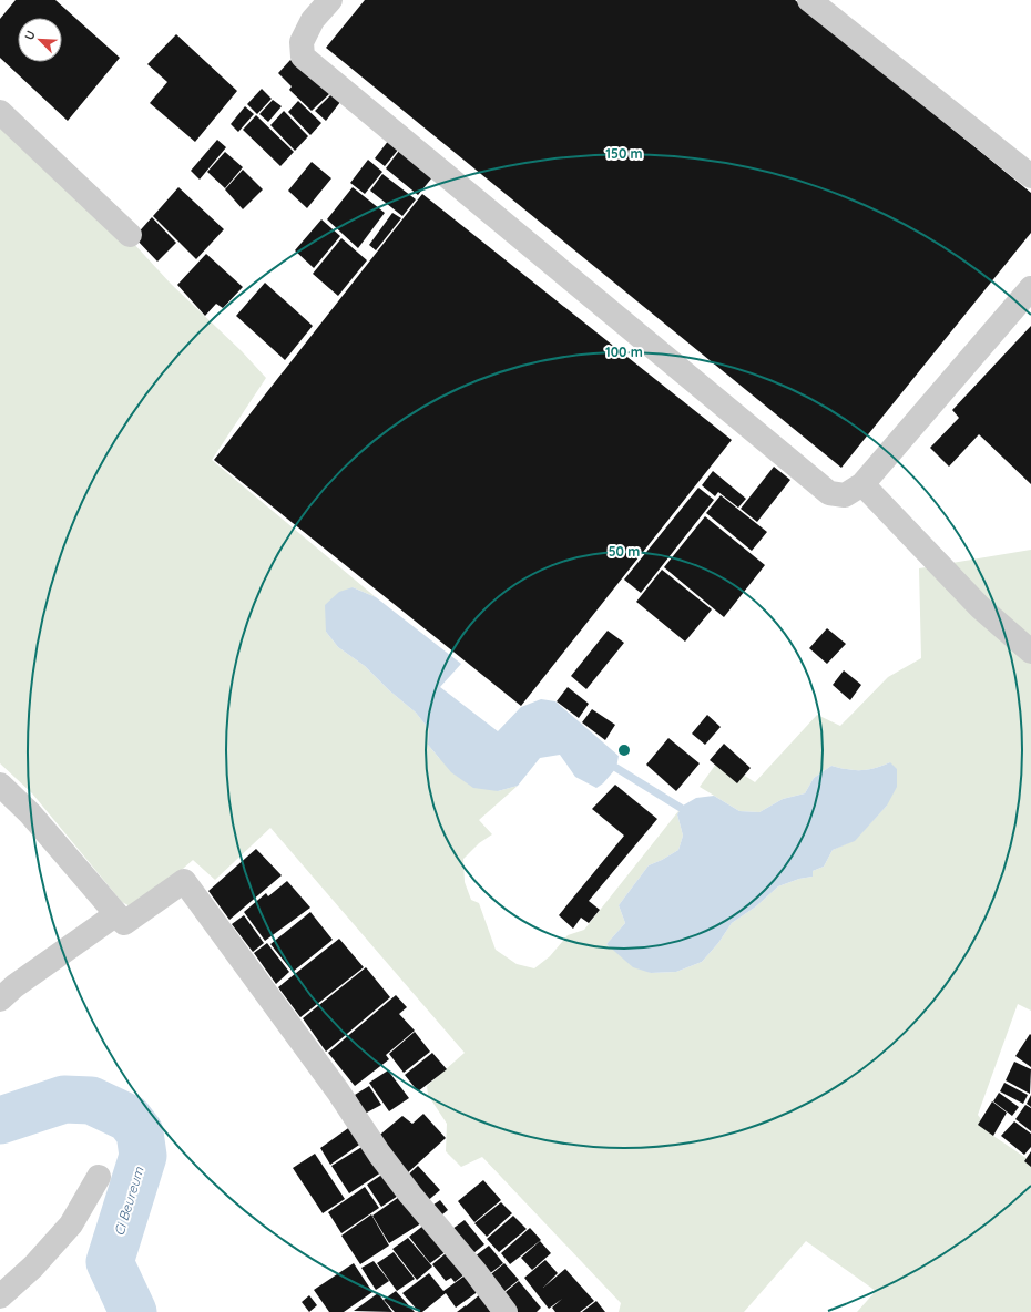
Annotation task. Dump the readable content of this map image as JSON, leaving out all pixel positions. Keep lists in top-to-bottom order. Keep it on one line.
{"water":["Ci Beureum"],"north":"top left","rings":["150 m","100 m","50 m"]}
